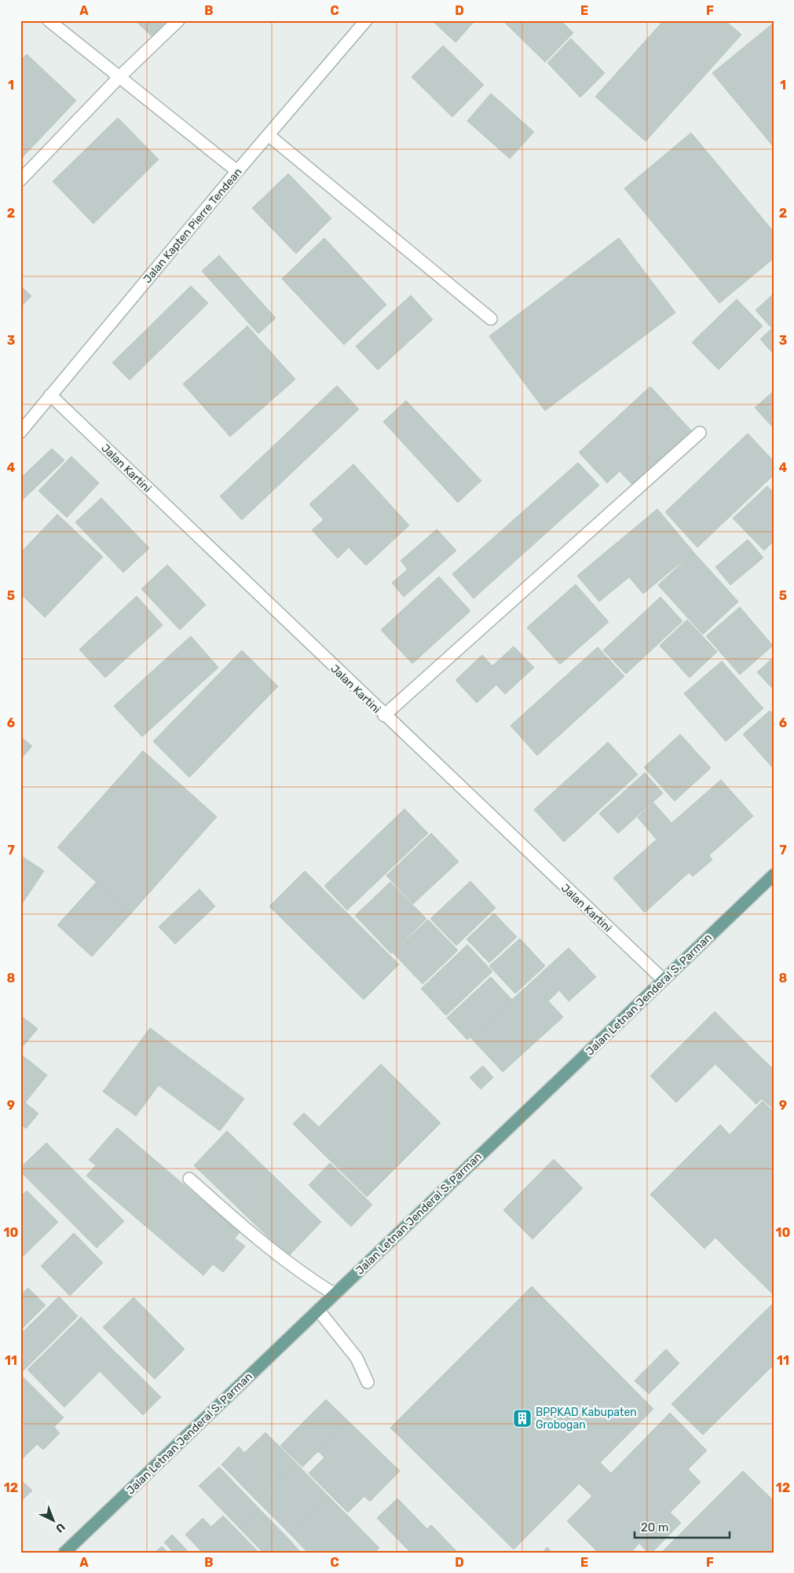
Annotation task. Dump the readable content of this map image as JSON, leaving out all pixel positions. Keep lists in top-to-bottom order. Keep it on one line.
{"streets":{"main road":["Jalan Letnan Jenderal S. Parman"],"street":["Jalan Kapten Pierre Tendean","Jalan Kartini"]},"crossings":[["Jalan Kapten Pierre Tendean","Jalan Kartini"],["Jalan Kartini","Jalan Letnan Jenderal S. Parman"]],"places":{"building":["BPPKAD Kabupaten Grobogan"]},"scale_bar":"20 m","north":"bottom right","grid":{"columns":["A","B","C","D","E","F"],"rows":["1","2","3","4","5","6","7","8","9","10","11","12"]}}
